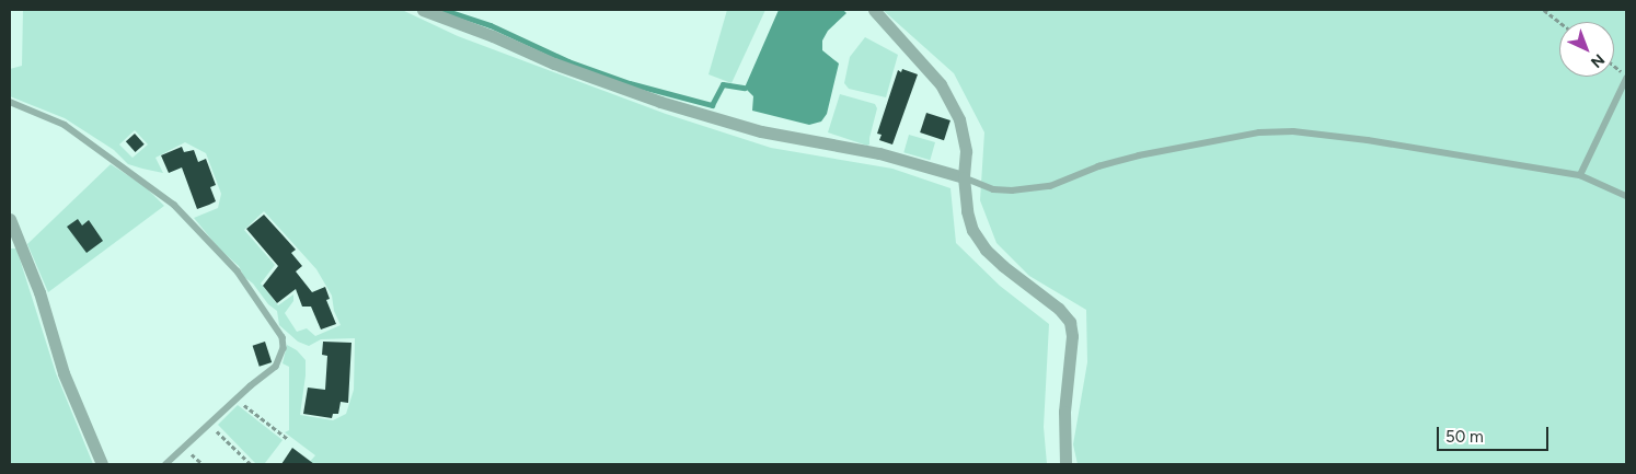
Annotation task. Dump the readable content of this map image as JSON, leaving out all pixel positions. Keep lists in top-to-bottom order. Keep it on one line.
{"scale_bar":"50 m","north":"bottom right"}
